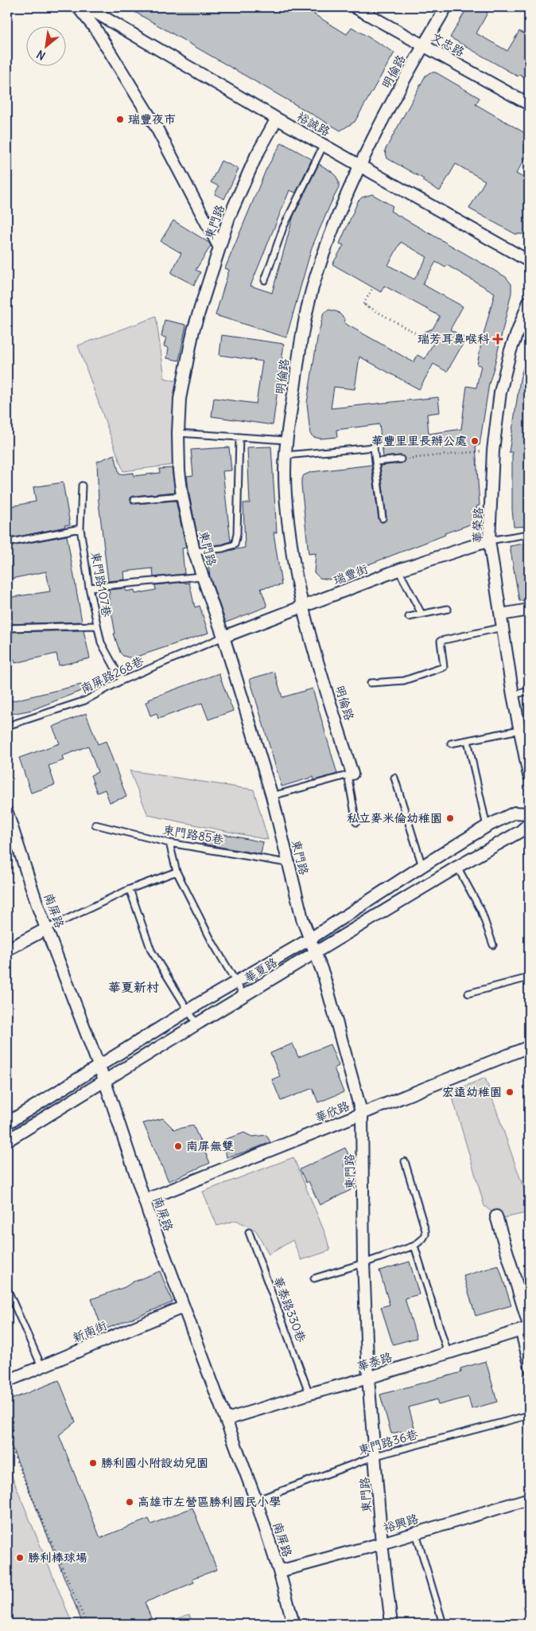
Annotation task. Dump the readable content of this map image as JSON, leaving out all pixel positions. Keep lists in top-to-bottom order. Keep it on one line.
{"streets":{"street":["文忠路","明倫路","裕誠路","東門路","華榮路","瑞豐街","南屏路","華夏路","華欣路","新南街","華泰路","裕興路"],"lane":["東門路107巷","南屏路268巷","東門路85巷","華泰路330巷","東門路36巷"]},"crossings":[["文忠路","明倫路"],["明倫路","裕誠路"],["明倫路","瑞豐街"],["裕誠路","東門路"],["東門路","瑞豐街"],["東門路","南屏路268巷"],["東門路","東門路85巷"],["東門路","華夏路"],["東門路","華欣路"],["東門路","華泰路"],["東門路","東門路36巷"],["東門路","裕興路"],["華榮路","瑞豐街"],["瑞豐街","南屏路268巷"],["東門路107巷","南屏路268巷"],["南屏路","華夏路"],["南屏路","華欣路"],["南屏路","新南街"],["南屏路","華泰路"],["南屏路","東門路36巷"],["南屏路","裕興路"],["華泰路330巷","華泰路"]],"districts":["華夏新村"],"places":{"other":["瑞豐夜市","華豐里里長辦公處","私立麥米倫幼稚園","宏遠幼稚園","南屏無雙","勝利國小附設幼兒園","高雄市左營區勝利國民小學","勝利棒球場"],"health":["瑞芳耳鼻喉科"]},"north":"bottom left"}
